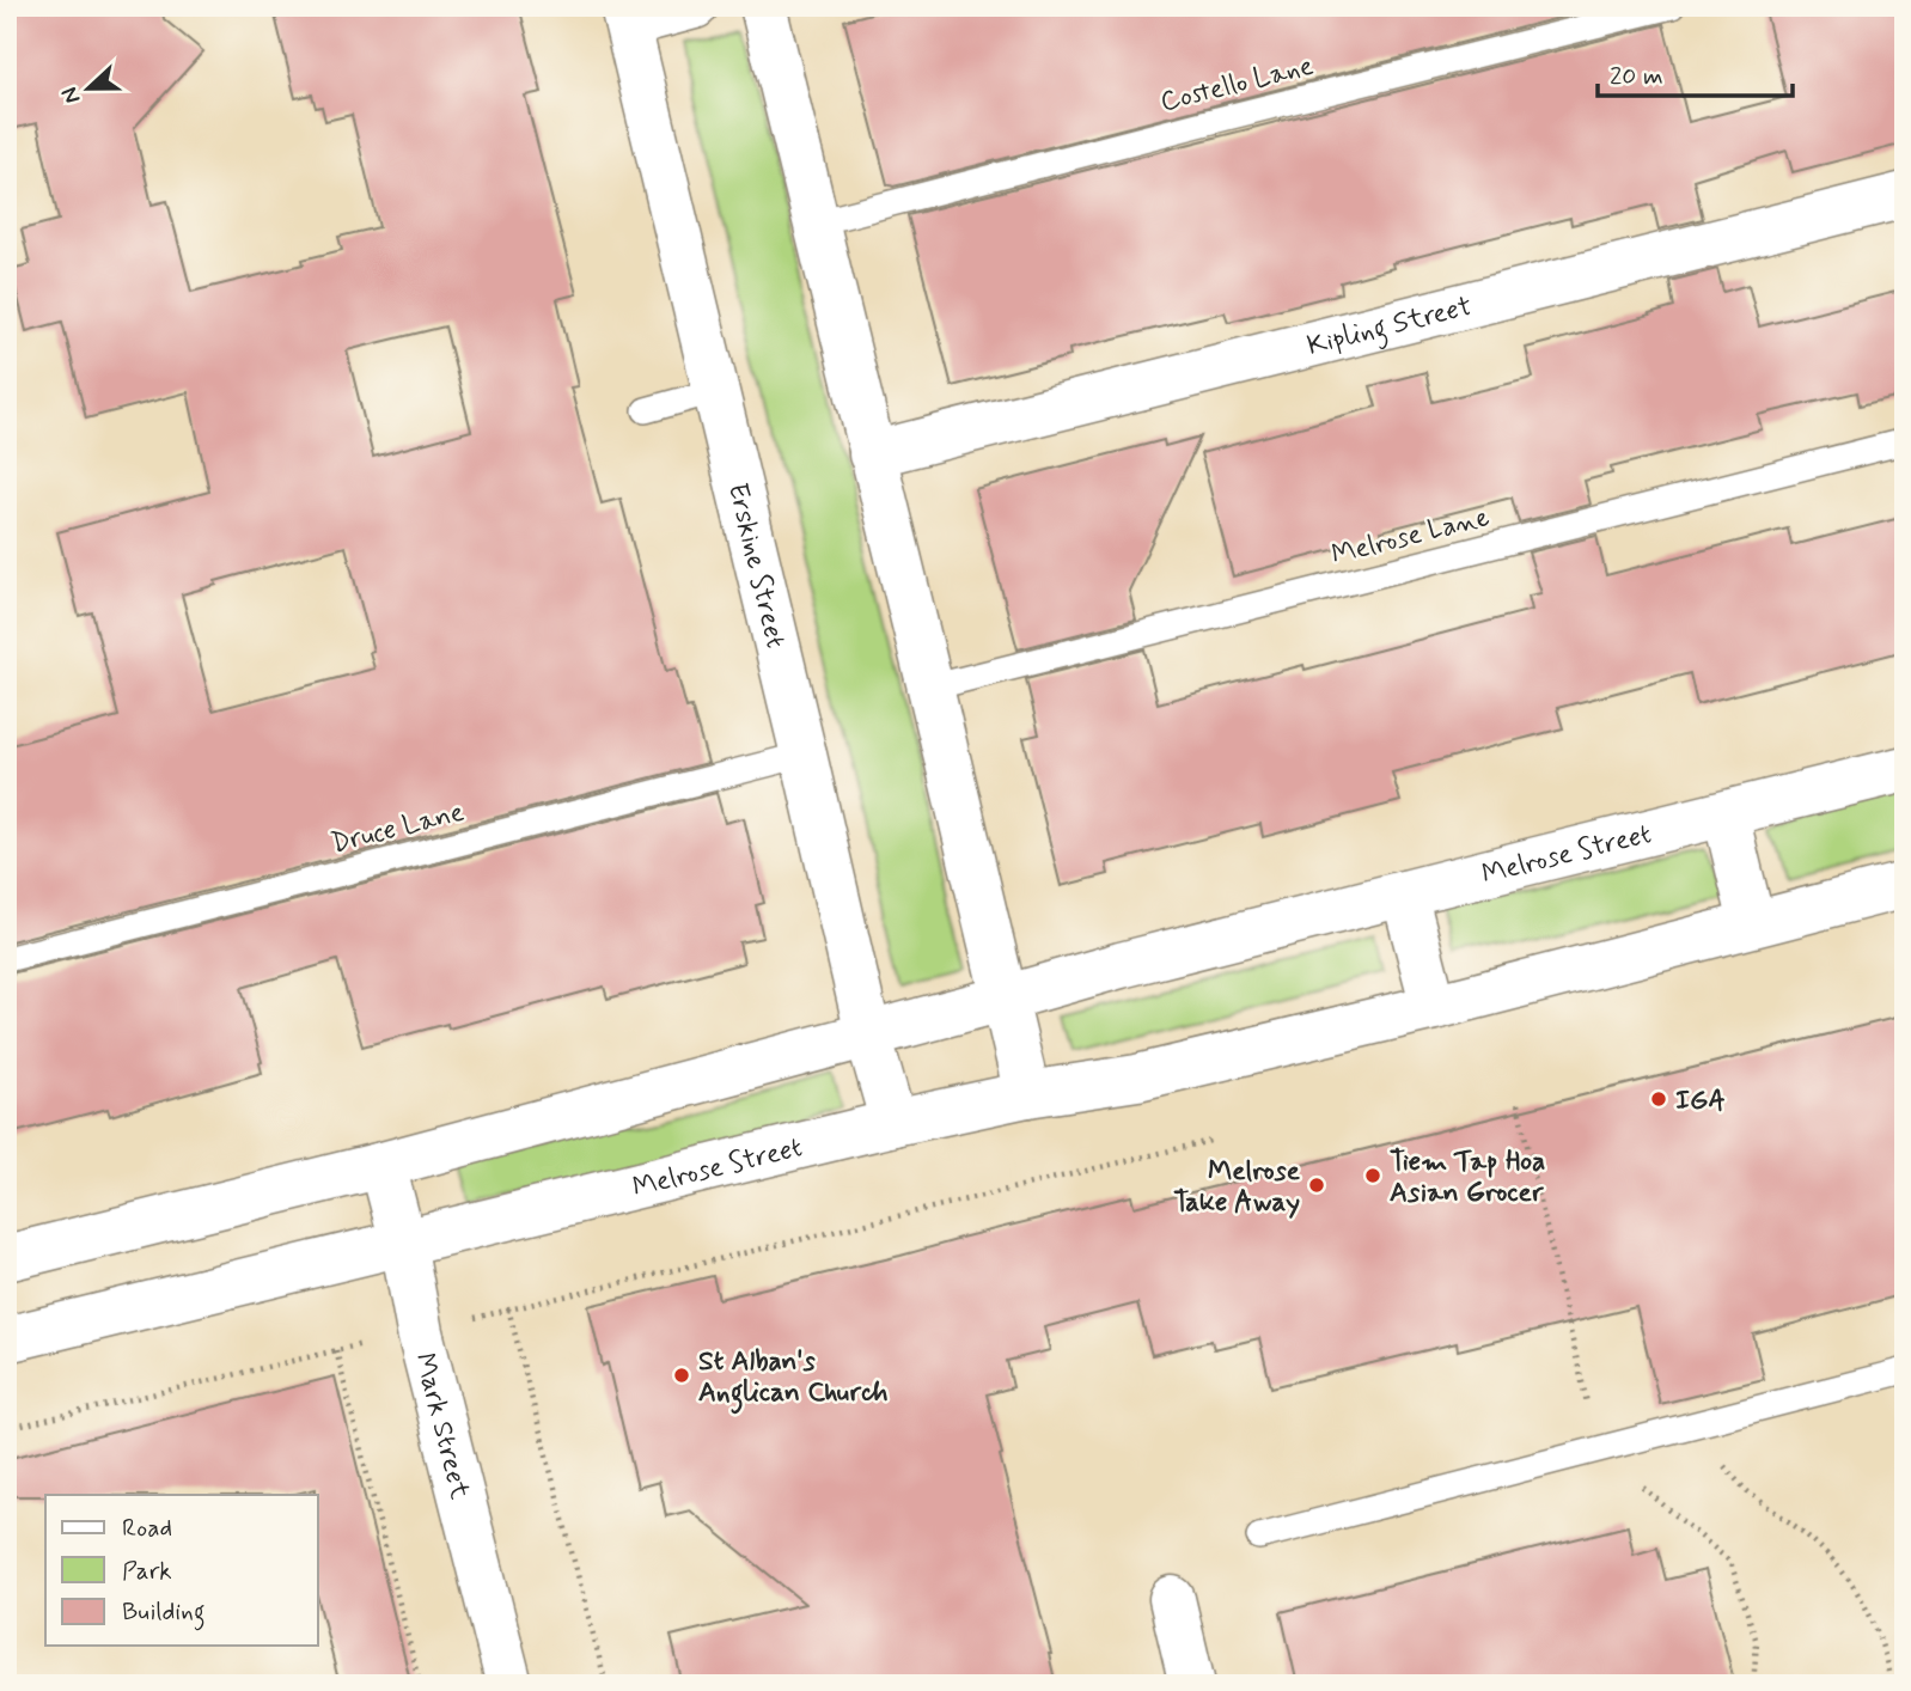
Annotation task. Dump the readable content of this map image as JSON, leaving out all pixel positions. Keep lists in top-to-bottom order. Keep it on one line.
{"streets":{"street":["Kipling Street","Erskine Street","Melrose Street","Mark Street"],"lane":["Costello Lane","Melrose Lane","Druce Lane"]},"crossings":[["Erskine Street","Druce Lane"],["Erskine Street","Melrose Street"],["Melrose Street","Mark Street"]],"places":["IGA","Tiem Tap Hoa Asian Grocer","Melrose Take Away","St Alban's Anglican Church"],"legend":["Road","Park","Building"],"scale_bar":"20 m","north":"left"}
